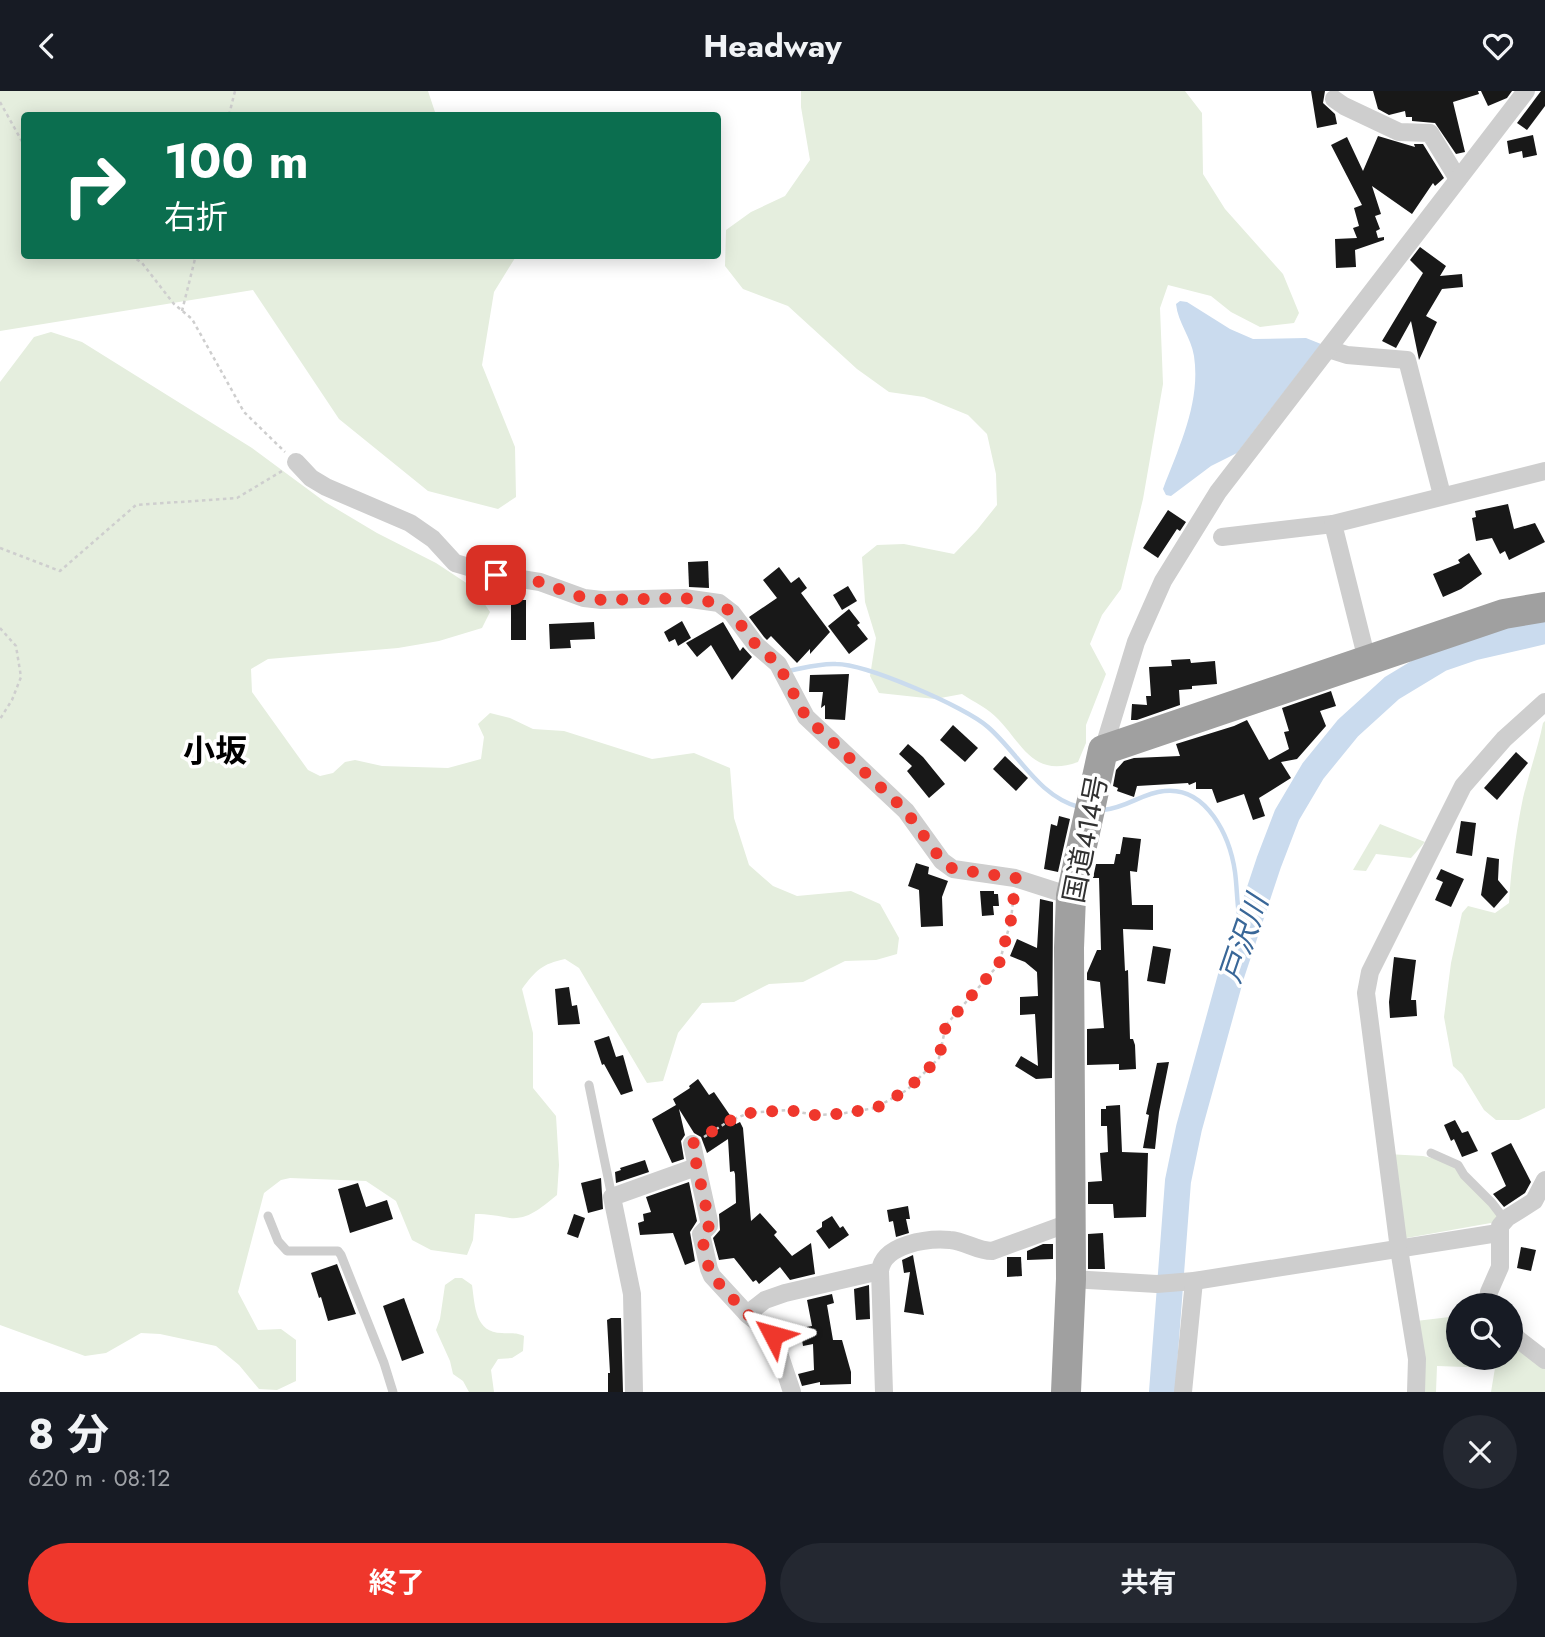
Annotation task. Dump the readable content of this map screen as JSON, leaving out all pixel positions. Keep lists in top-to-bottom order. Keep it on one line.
{"streets":{"highway":["国道414号"]},"districts":["小坂"],"water":["戸沢川"],"page":{"header":"Headway","turn":["100 m","右折"],"heading":["8 分","620 m · 08:12"],"buttons":["終了","共有"]}}
